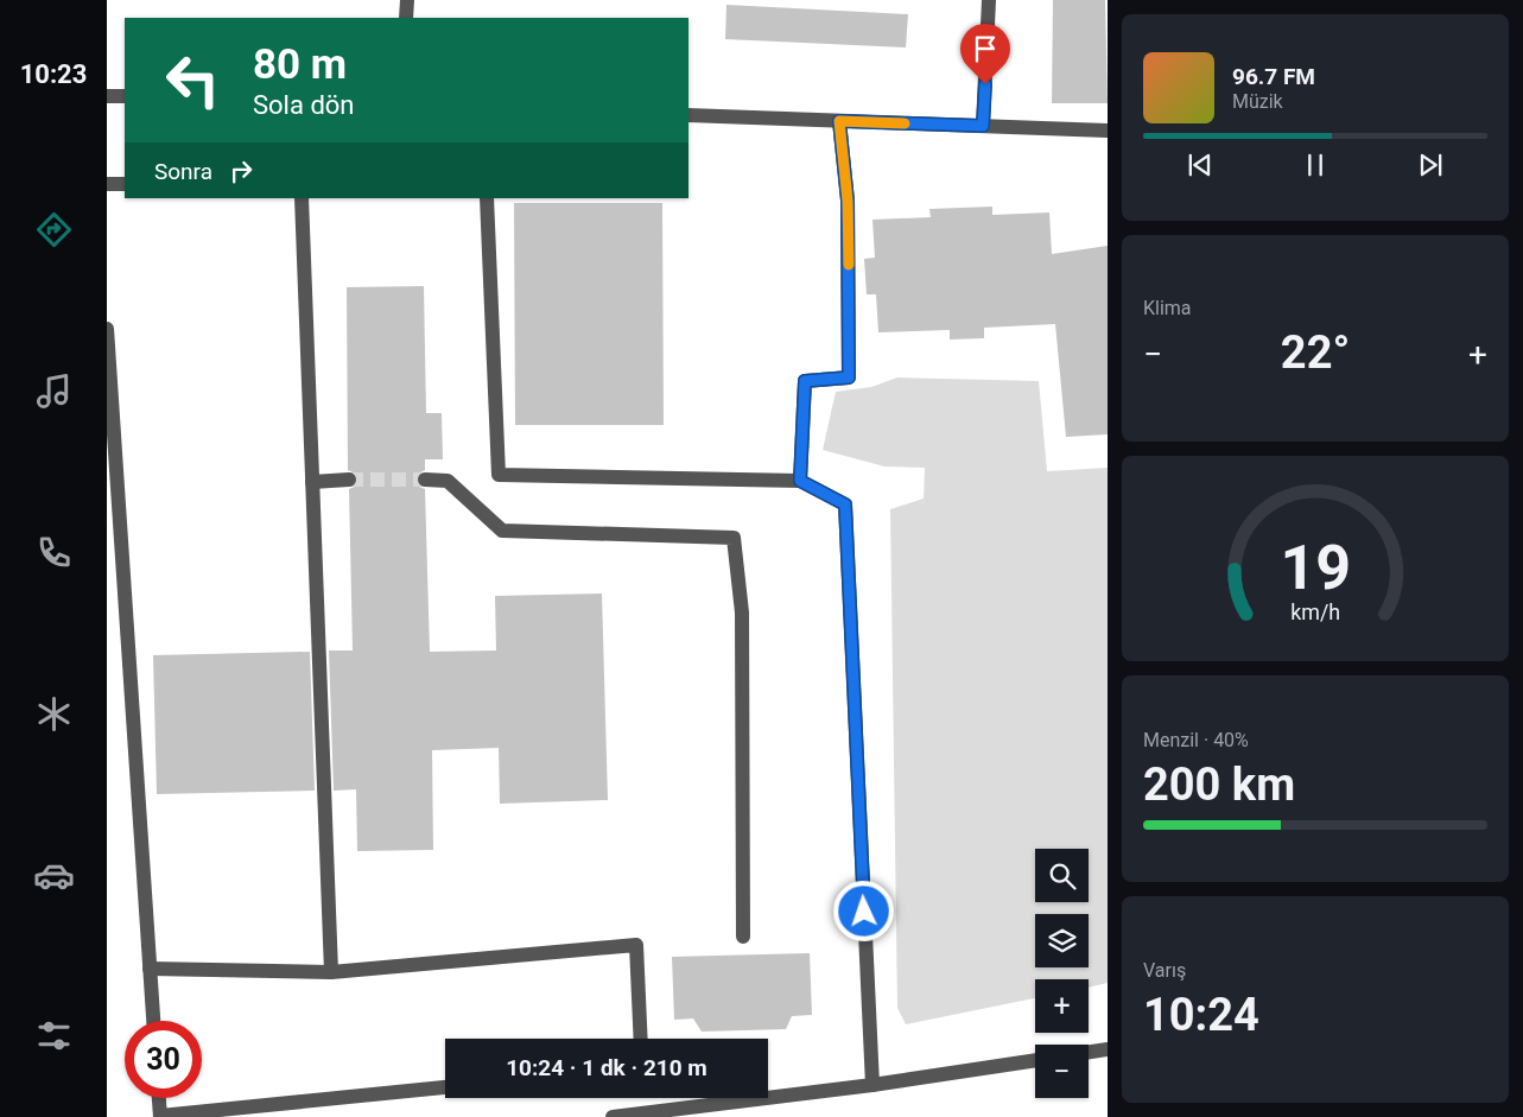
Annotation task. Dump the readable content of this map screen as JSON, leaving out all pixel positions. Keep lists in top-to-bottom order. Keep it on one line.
{"page":{"tabs":"10:23","turn":["80 m","Sola dön"],"song":["96.7 FM","Müzik"],"then":"Sonra","tile":["Klima",["Menzil · 40%","200 km"],["Varış","10:24"]],"heat":["−","22°","+"],"map_buttons":["+","−"],"limit":"30","trip":"10:24 · 1 dk · 210 m","gauge":["19","km/h"]}}
